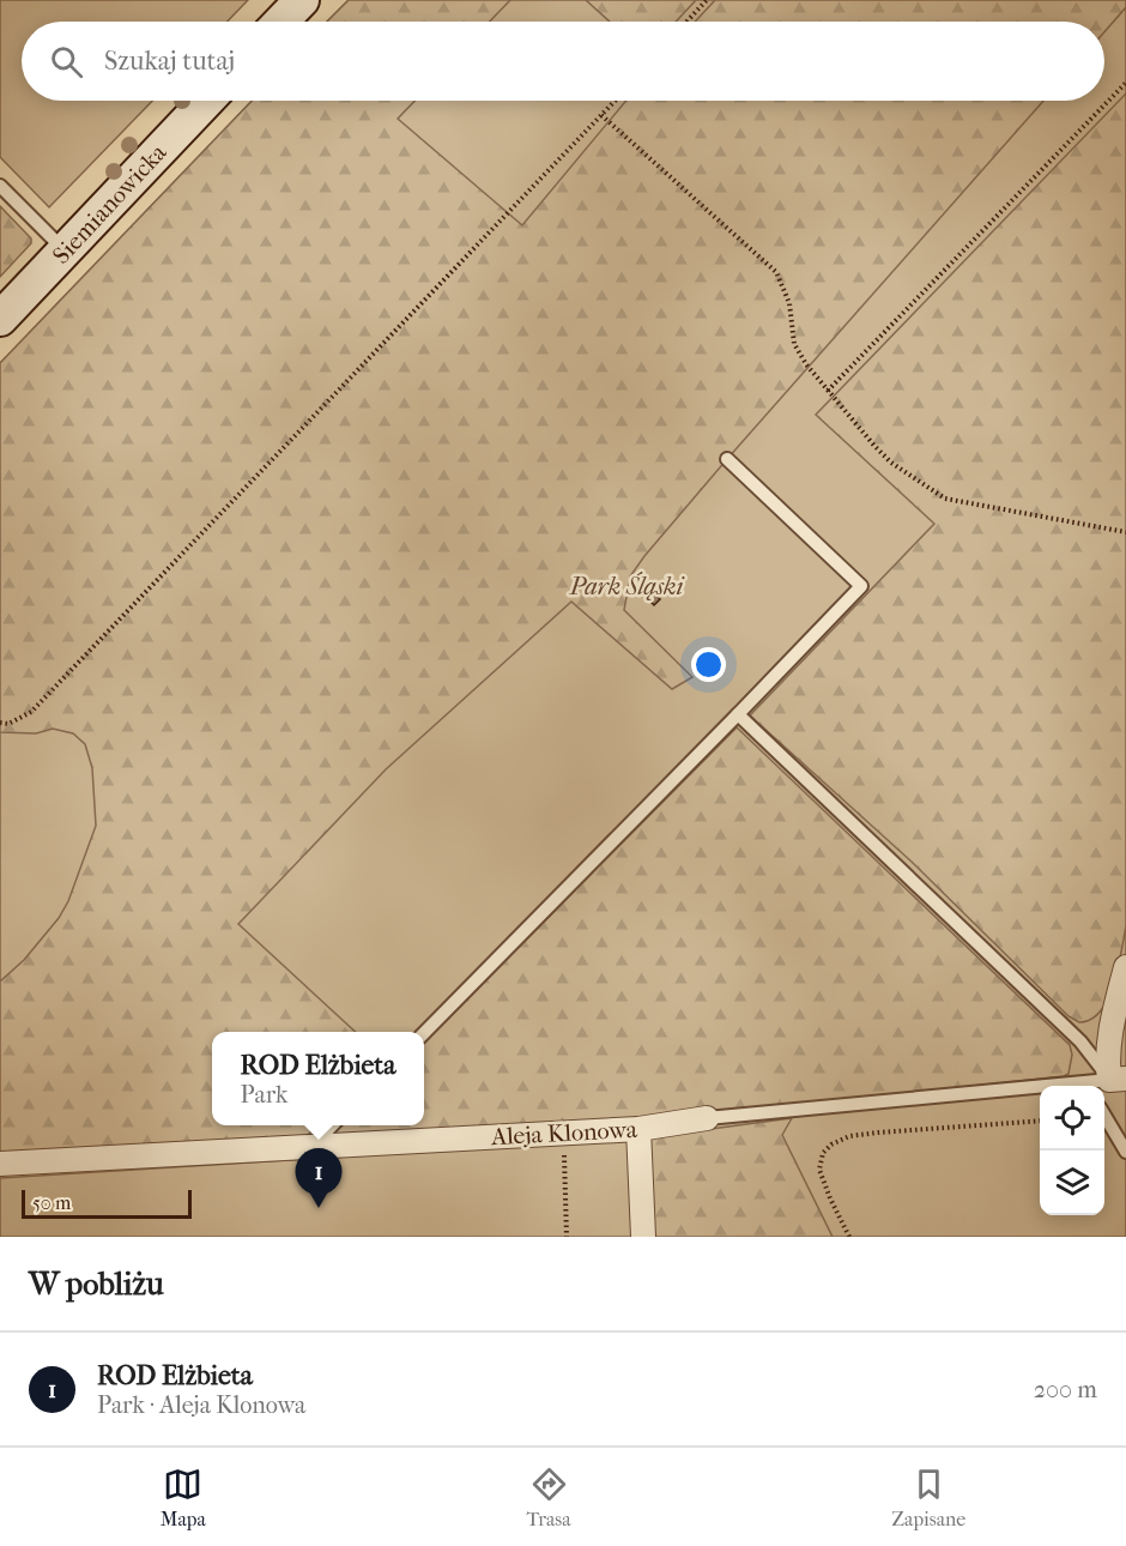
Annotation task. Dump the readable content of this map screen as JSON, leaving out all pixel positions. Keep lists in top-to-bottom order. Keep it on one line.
{"streets":{"street":["Siemianowicka","Aleja Klonowa"]},"parks":["Park Śląski"],"scale_bar":"50 m","page":{"search":"Szukaj tutaj","popup":["ROD Elżbieta","Park"],"pins":"1","scale":"50 m","heading":"W pobliżu","list":[{"mark":"1","name":"ROD Elżbieta","note":"Park · Aleja Klonowa","value":"200 m"}],"nav":["Mapa","Trasa","Zapisane"]}}
